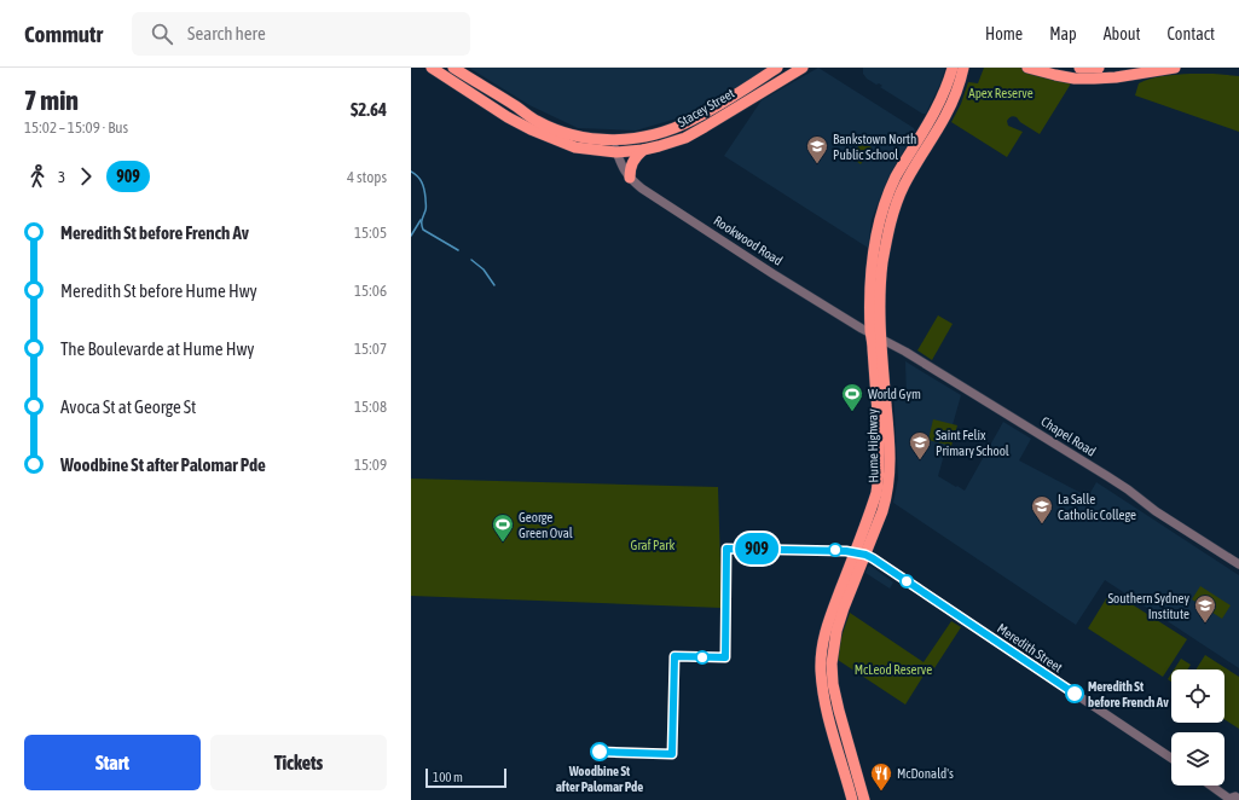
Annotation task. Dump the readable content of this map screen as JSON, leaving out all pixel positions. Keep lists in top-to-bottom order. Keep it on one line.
{"streets":{"highway":["Stacey Street","Hume Highway"],"main road":["Rookwood Road","Chapel Road","Meredith Street"]},"crossings":[["Stacey Street","Rookwood Road"],["Rookwood Road","Chapel Road"],["Rookwood Road","Hume Highway"],["Chapel Road","Hume Highway"],["Hume Highway","Meredith Street"]],"parks":["Apex Reserve","Graf Park","McLeod Reserve"],"places":{"school or university":["Bankstown North Public School","Saint Felix Primary School","La Salle Catholic College","Southern Sydney Institute"],"sports":["World Gym","George Green Oval"],"other":["Meredith St before French Av","Woodbine St after Palomar Pde"],"restaurant":["McDonald's"]},"lines":["bus line 909"],"scale_bar":"100 m","page":{"header":"Commutr","search":"Search here","nav":["Home","Map","About","Contact"],"heading":["7 min","15:02 – 15:09 · Bus","$2.64"],"on_map":"909","legs":["3","909","4 stops"],"list":[{"name":"Meredith St before French Av","value":"15:05"},{"name":"Meredith St before Hume Hwy","value":"15:06"},{"name":"The Boulevarde at Hume Hwy","value":"15:07"},{"name":"Avoca St at George St","value":"15:08"},{"name":"Woodbine St after Palomar Pde","value":"15:09"}],"buttons":["Start","Tickets"],"scale":"100 m"}}
